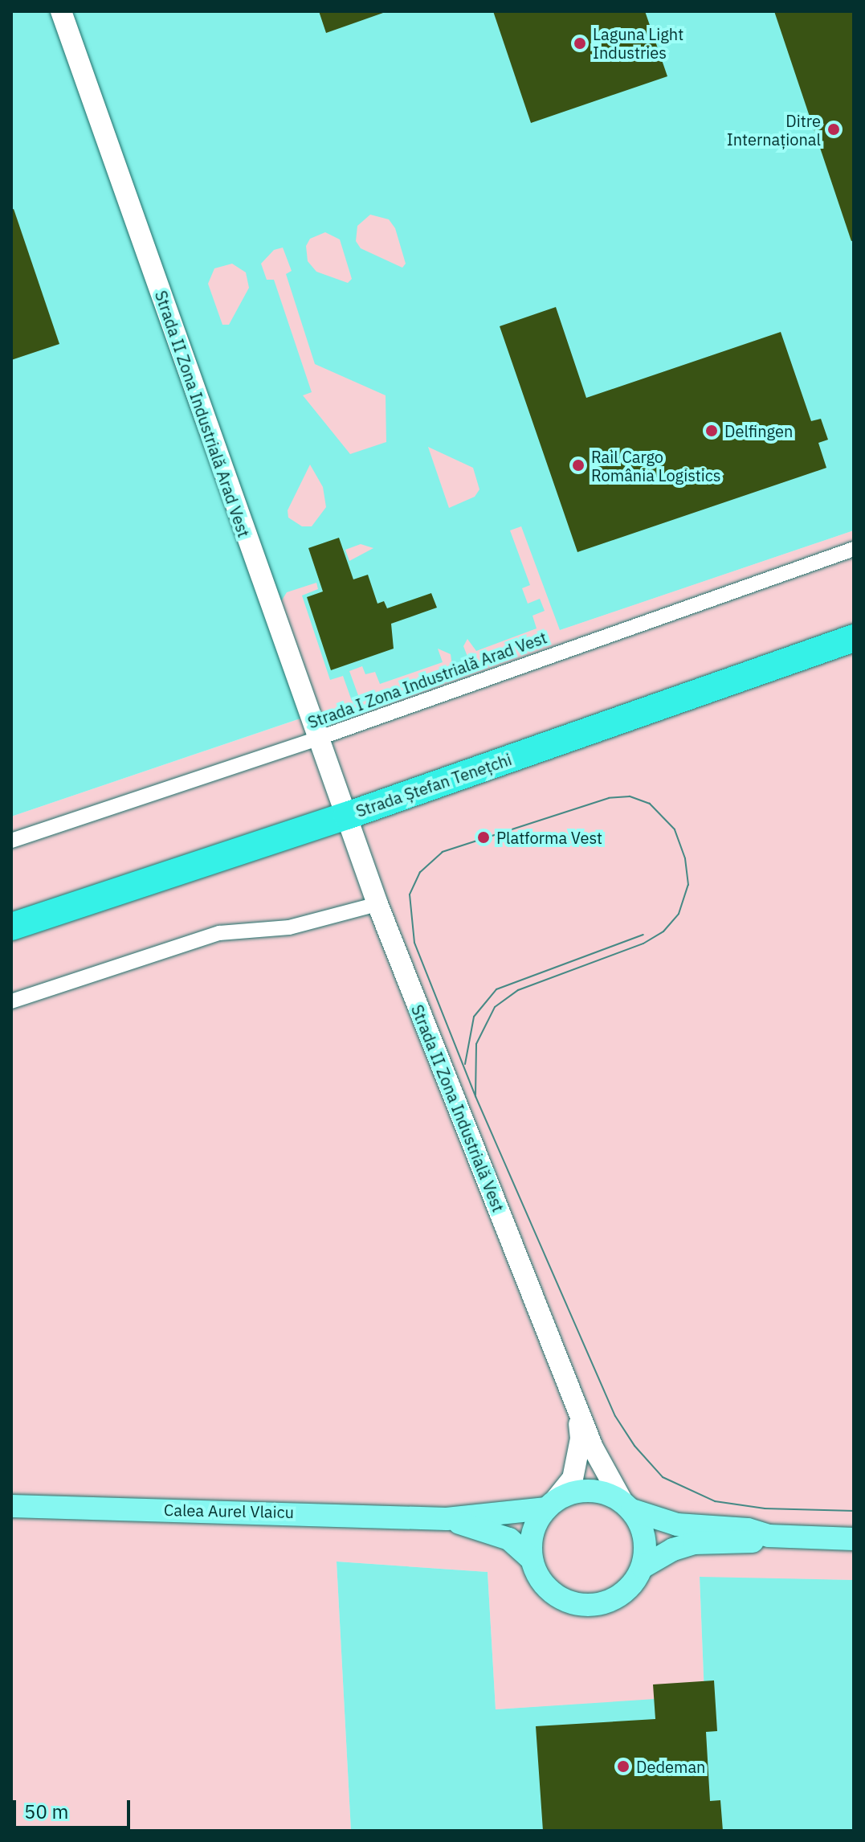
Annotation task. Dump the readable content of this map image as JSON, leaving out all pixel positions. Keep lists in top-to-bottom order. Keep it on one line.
{"streets":{"highway":["Strada Ștefan Tenețchi"],"main road":["Calea Aurel Vlaicu"],"street":["Strada II Zona Industrială Arad Vest","Strada I Zona Industrială Arad Vest","Strada II Zona Industrială Vest"]},"crossings":[["Strada II Zona Industrială Arad Vest","Strada I Zona Industrială Arad Vest"],["Strada II Zona Industrială Arad Vest","Strada Ștefan Tenețchi"],["Strada II Zona Industrială Arad Vest","Strada II Zona Industrială Vest"],["Strada Ștefan Tenețchi","Strada II Zona Industrială Vest"],["Strada II Zona Industrială Vest","Calea Aurel Vlaicu"]],"places":["Laguna Light Industries","Ditre Internațional","Delfingen","Rail Cargo România Logistics","Platforma Vest","Dedeman"],"scale_bar":"50 m"}
